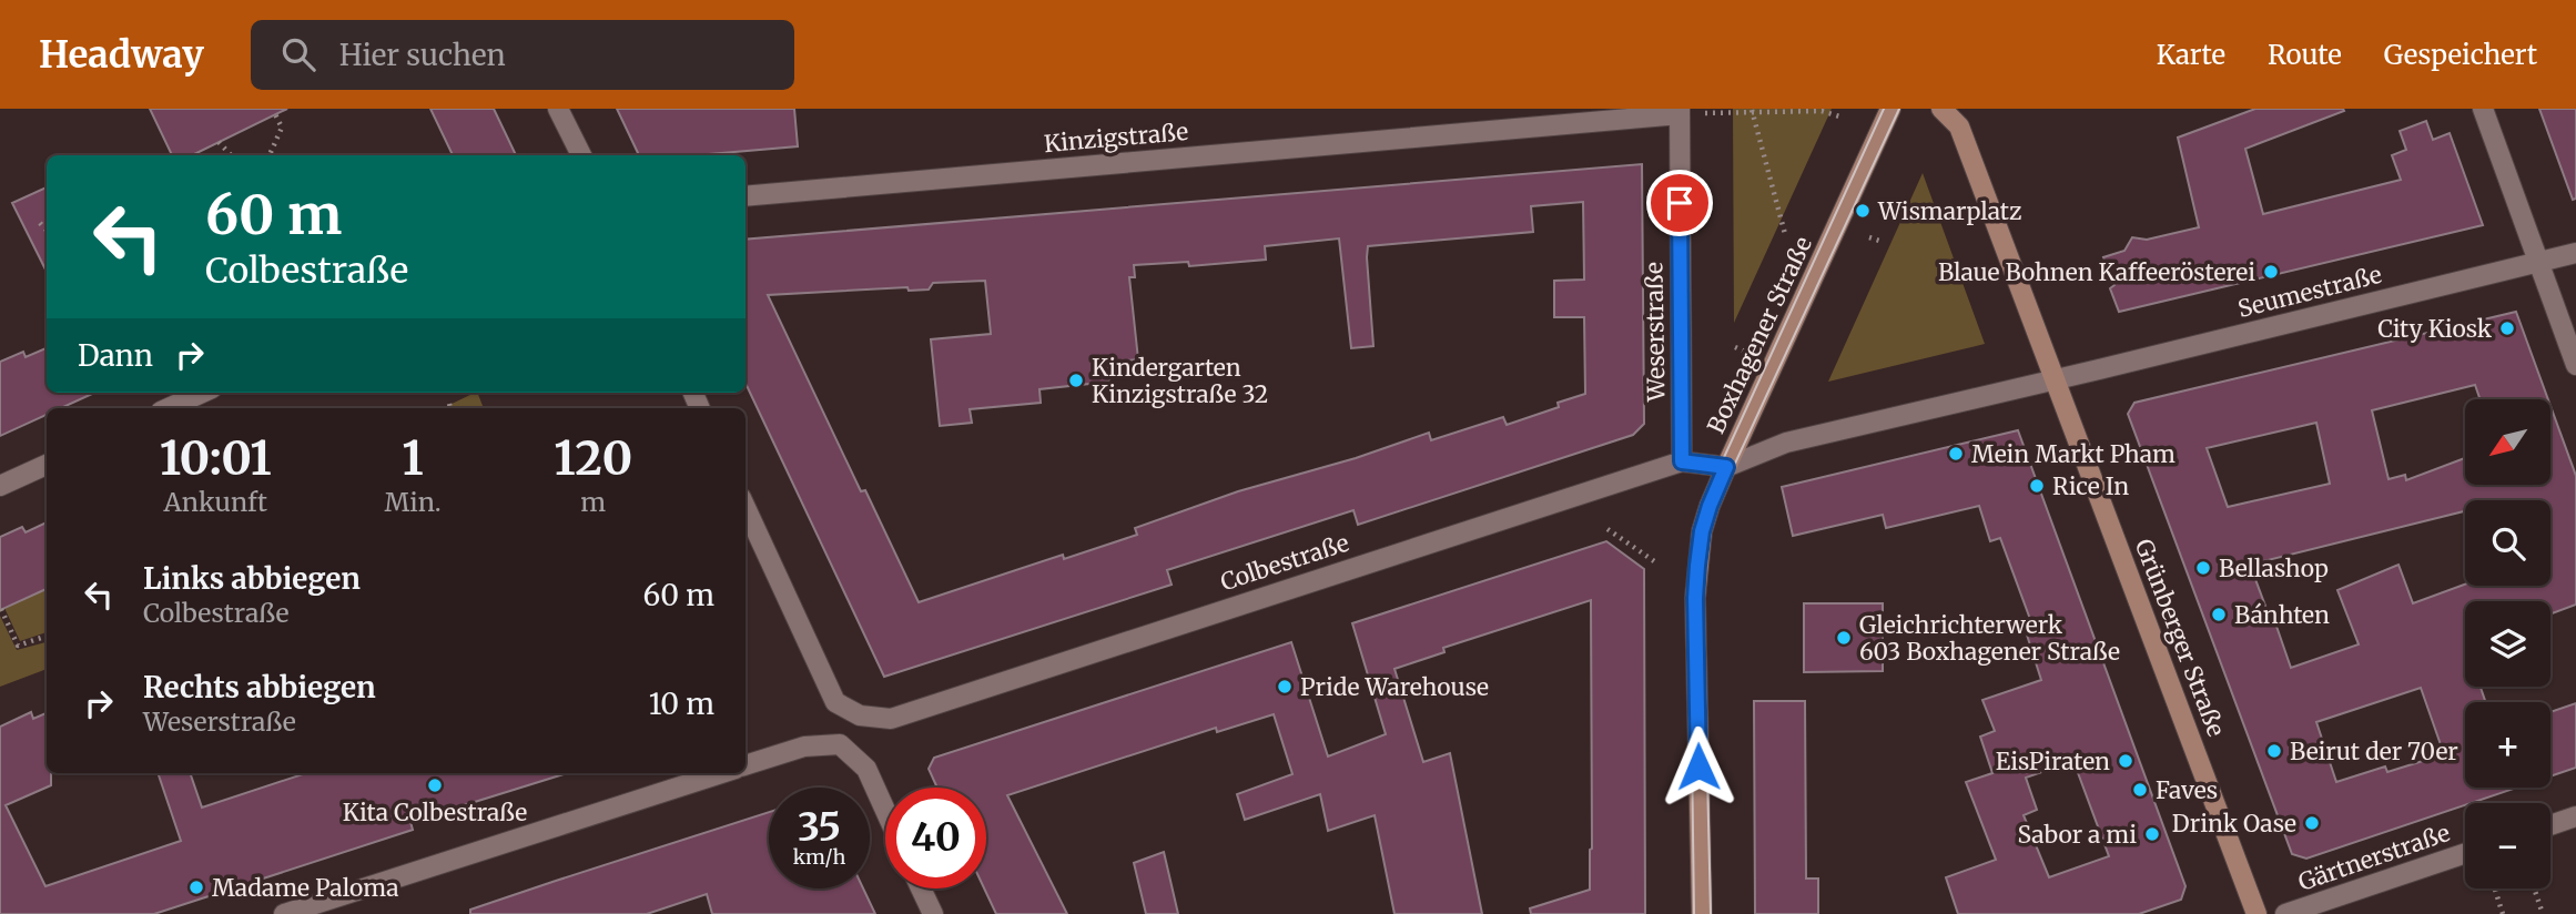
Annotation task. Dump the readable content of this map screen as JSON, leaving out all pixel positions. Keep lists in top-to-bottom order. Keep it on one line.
{"streets":{"street":["Kinzigstraße","Seumestraße","Weserstraße","Boxhagener Straße","Colbestraße","Grünberger Straße","Gärtnerstraße"]},"crossings":[["Kinzigstraße","Weserstraße"],["Seumestraße","Grünberger Straße"],["Weserstraße","Colbestraße"],["Boxhagener Straße","Colbestraße"]],"places":["Wismarplatz","Blaue Bohnen Kaffeerösterei","City Kiosk","Kindergarten Kinzigstraße 32","Mein Markt Pham","Rice In","Bellashop","Bánhten","Gleichrichterwerk 603 Boxhagener Straße","Pride Warehouse","Beirut der 70er","EisPiraten","Kita Colbestraße","Faves","Drink Oase","Sabor a mi","Madame Paloma"],"north":"bottom left","page":{"header":"Headway","search":"Hier suchen","nav":["Karte","Route","Gespeichert"],"turn":["60 m","Colbestraße"],"then":"Dann","map_buttons":["+","−"],"eta":["10:01","Ankunft","1","Min.","120","m"],"list":[{"name":"Links abbiegen","note":"Colbestraße","value":"60 m"},{"name":"Rechts abbiegen","note":"Weserstraße","value":"10 m"}],"speed":"35 km/h","limit":"40"}}
